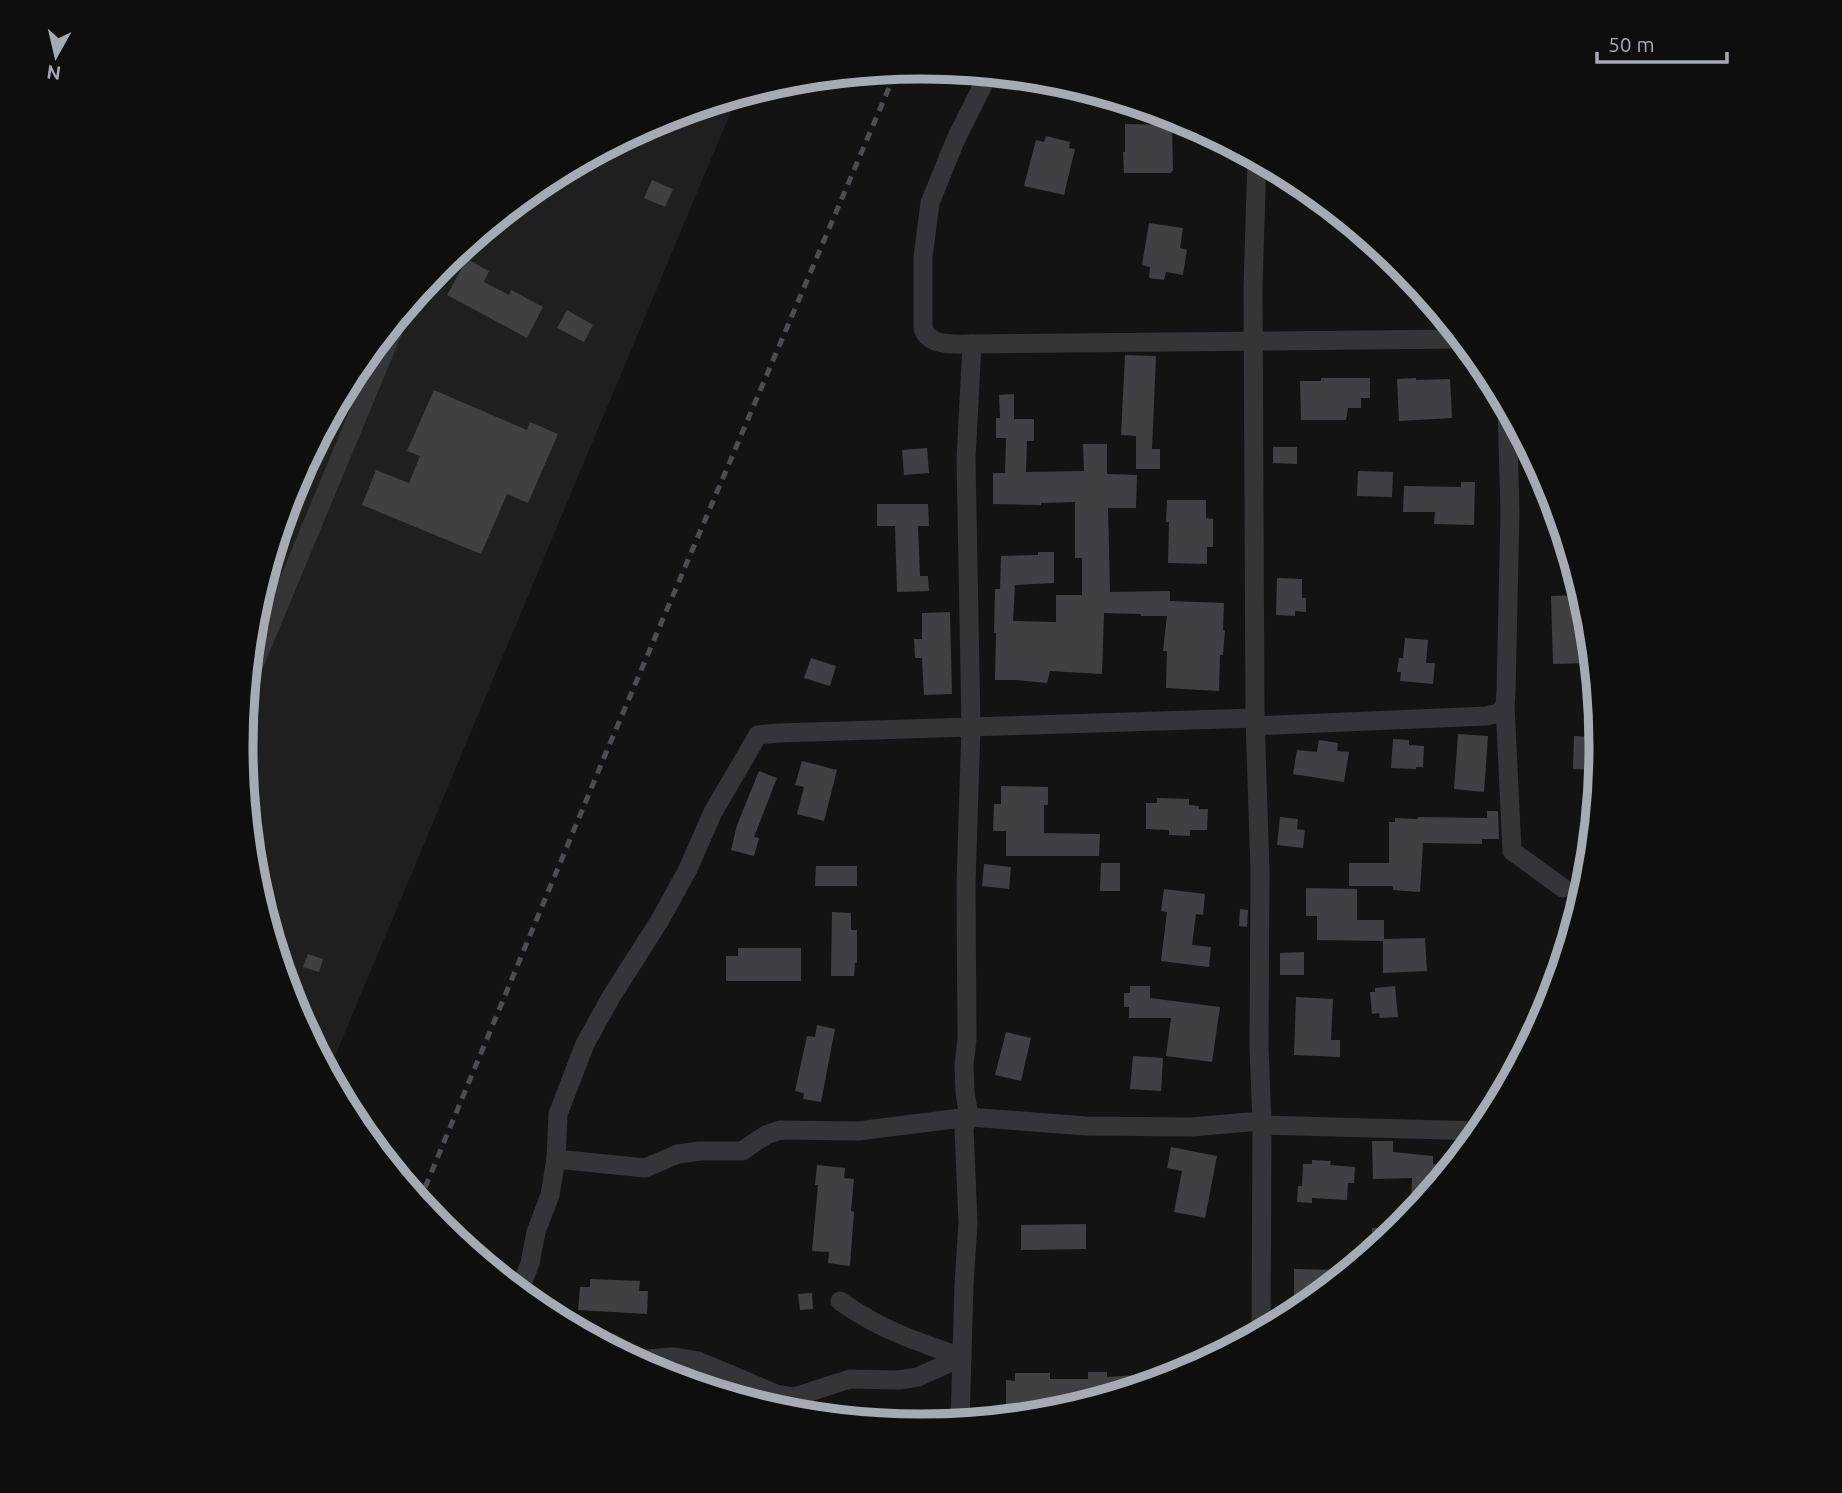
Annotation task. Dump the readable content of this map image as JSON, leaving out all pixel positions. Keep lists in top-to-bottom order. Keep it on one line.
{"scale_bar":"50 m","north":"bottom"}
